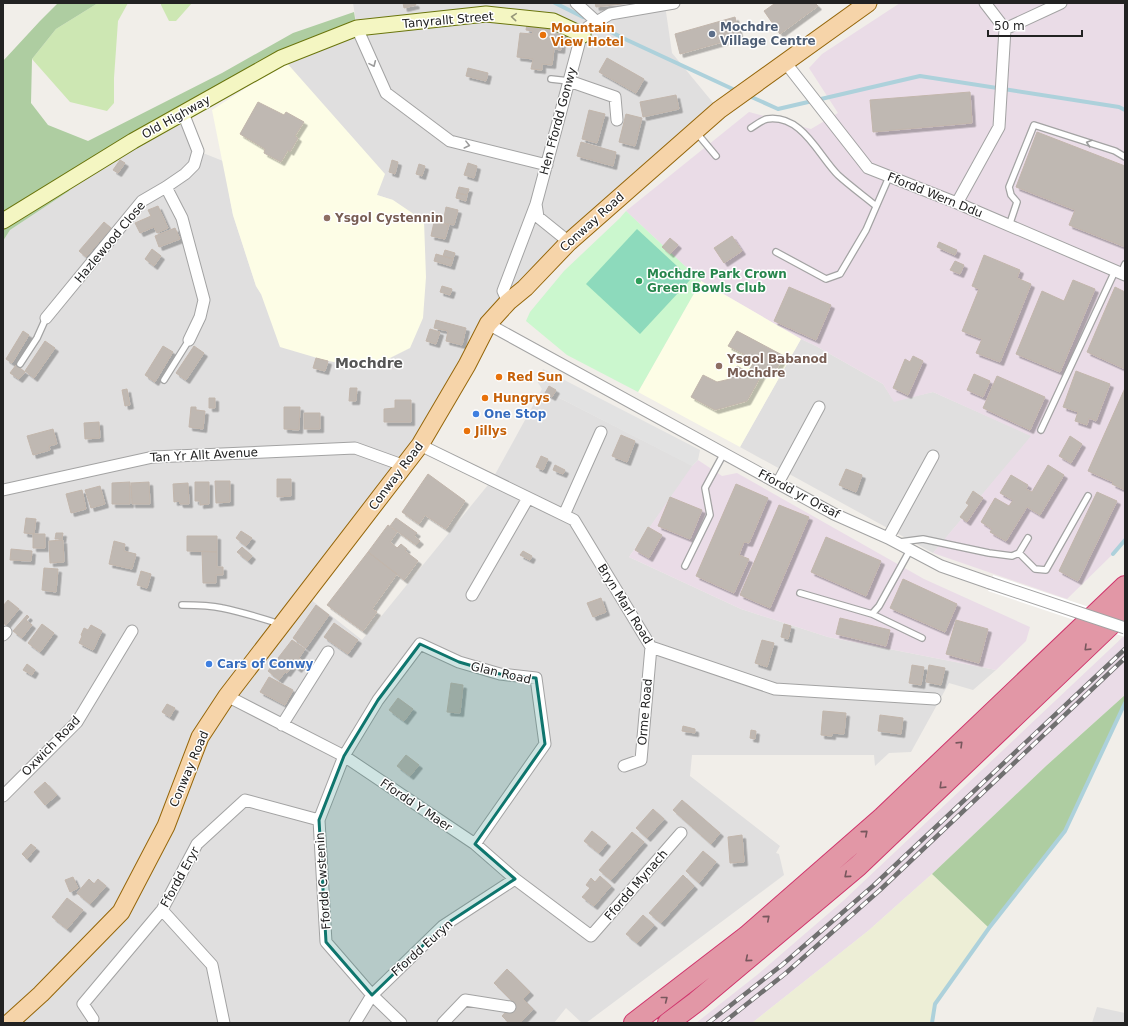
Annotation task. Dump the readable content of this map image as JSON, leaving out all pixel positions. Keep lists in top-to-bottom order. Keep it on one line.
{"streets":{"main road":["Conway Road"],"street":["Tanyrallt Street","Old Highway","Hen Ffordd Gonwy","Ffordd Wern Ddu","Hazlewood Close","Tan Yr Allt Avenue","Ffordd yr Orsaf","Bryn Marl Road","Glan Road","Orme Road","Oxwich Road","Ffordd Y Maer","Ffordd Eryr","Ffordd Cwstenin","Ffordd Mynach","Ffordd Euryn"]},"crossings":[["Tanyrallt Street","Old Highway"],["Tanyrallt Street","Hen Ffordd Gonwy"],["Old Highway","Hazlewood Close"],["Hen Ffordd Gonwy","Conway Road"],["Ffordd Wern Ddu","Conway Road"],["Conway Road","Tan Yr Allt Avenue"],["Conway Road","Ffordd yr Orsaf"],["Conway Road","Bryn Marl Road"],["Conway Road","Ffordd Y Maer"],["Bryn Marl Road","Orme Road"],["Glan Road","Ffordd Y Maer"],["Glan Road","Ffordd Cwstenin"],["Ffordd Y Maer","Ffordd Cwstenin"],["Ffordd Y Maer","Ffordd Mynach"],["Ffordd Y Maer","Ffordd Euryn"],["Ffordd Eryr","Ffordd Cwstenin"],["Ffordd Cwstenin","Ffordd Euryn"]],"one_way":["Tanyrallt Street"],"districts":["Mochdre"],"places":["Mochdre Village Centre","Mountain View Hotel","Ysgol Cystennin","Mochdre Park Crown Green Bowls Club","Ysgol Babanod Mochdre","Red Sun","Hungrys","One Stop","Jillys","Cars of Conwy"],"scale_bar":"50 m"}
